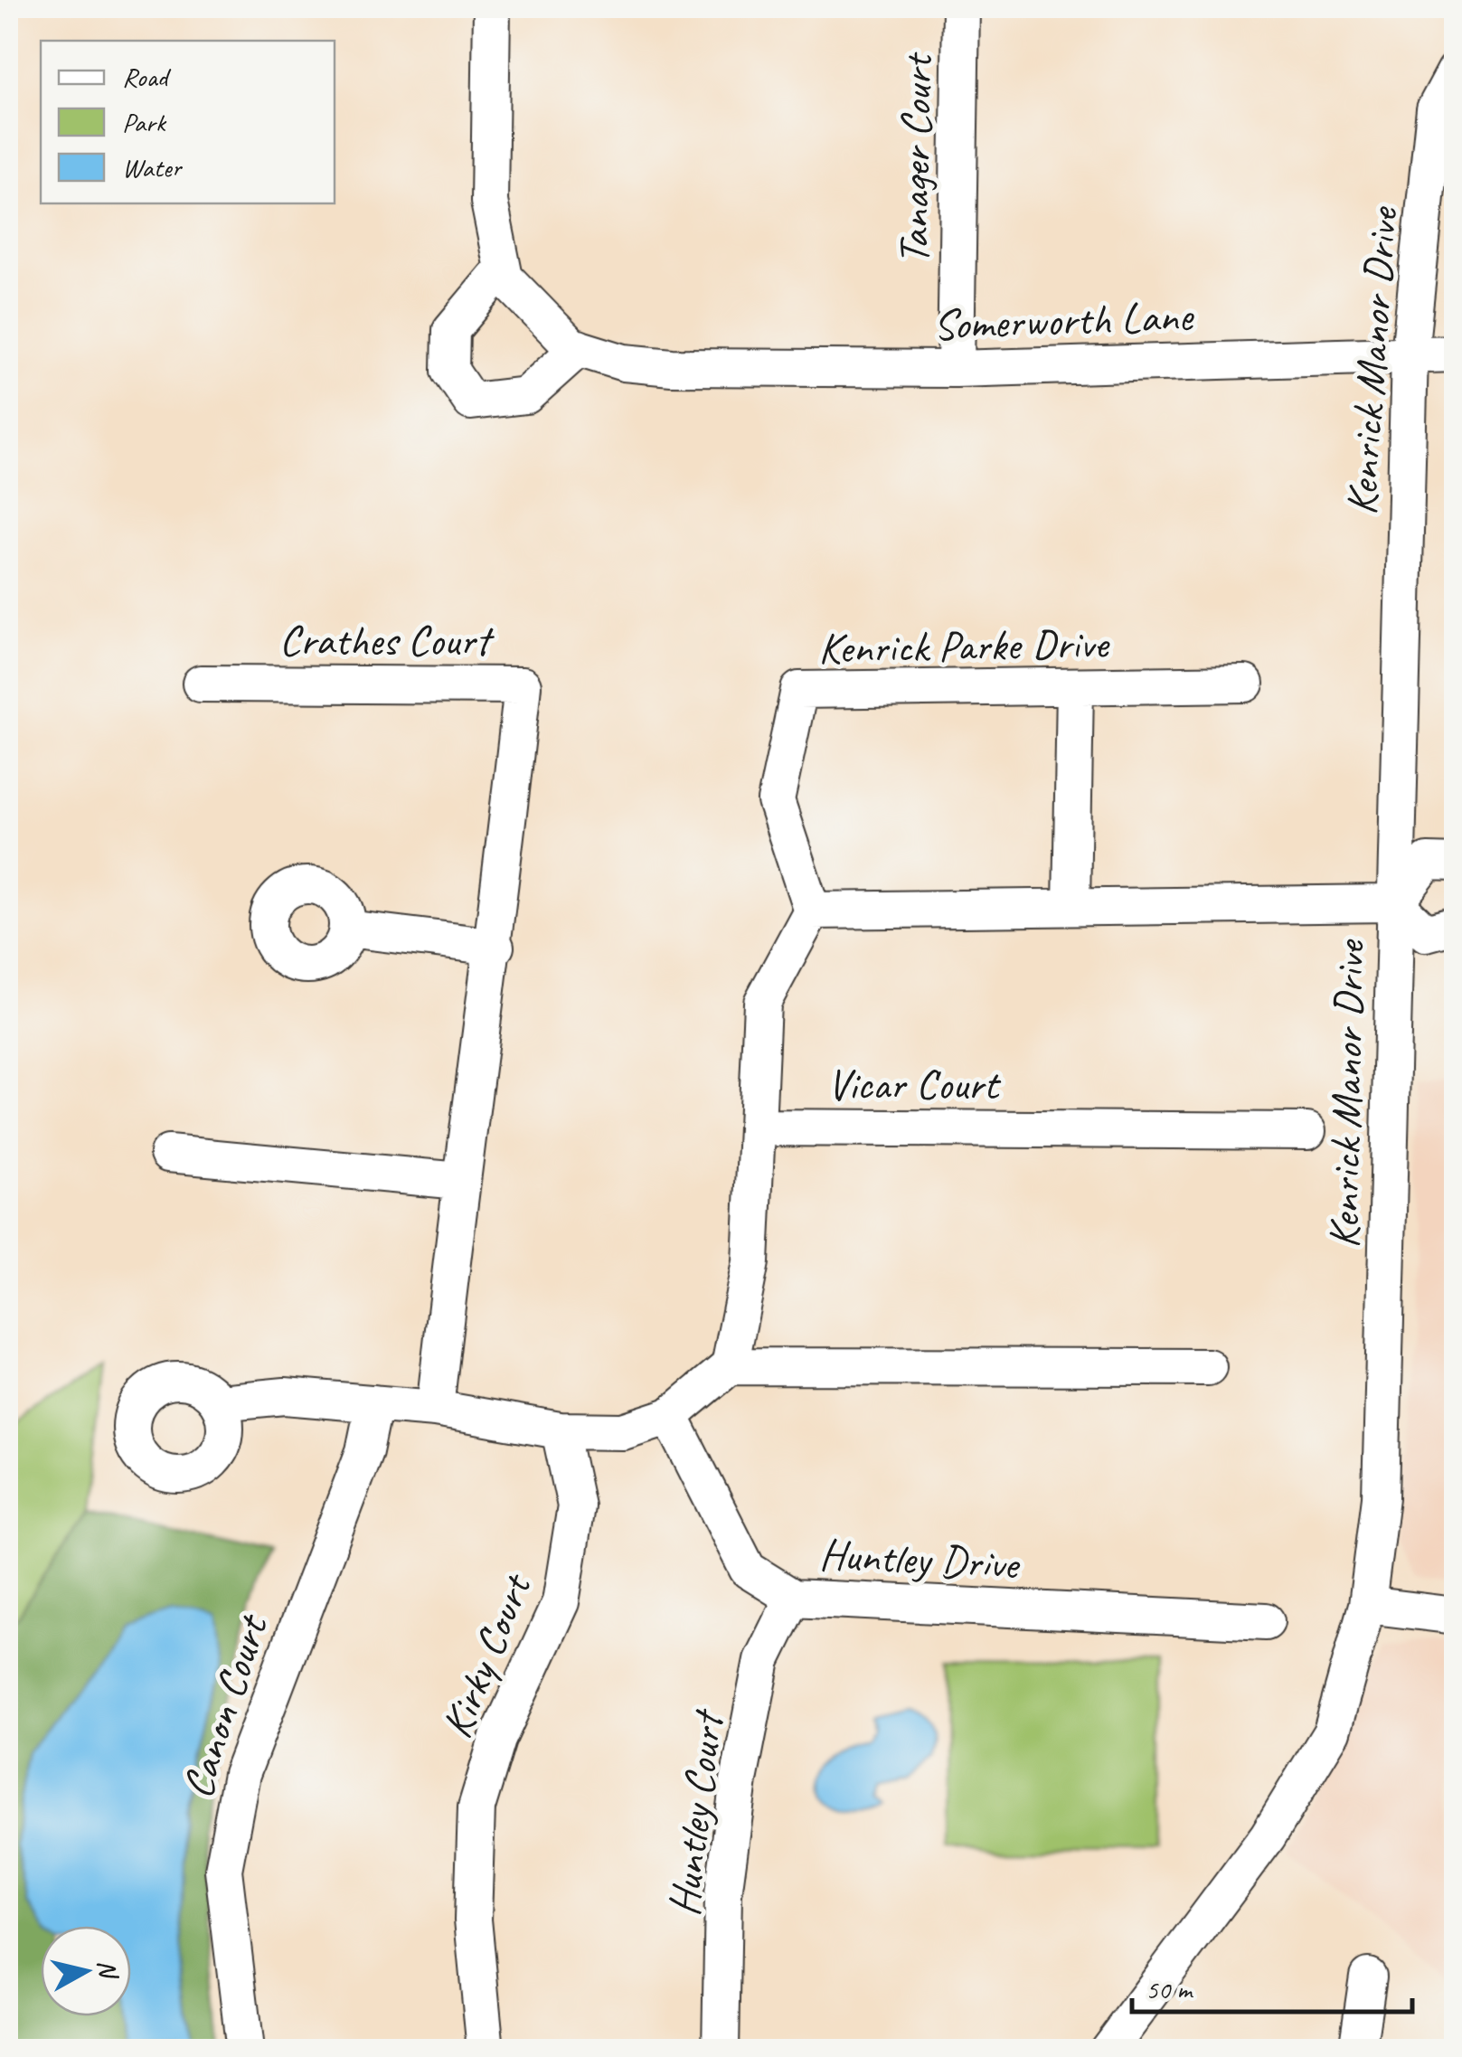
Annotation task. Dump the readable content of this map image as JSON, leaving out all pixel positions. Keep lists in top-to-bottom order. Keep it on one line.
{"streets":{"street":["Tanager Court","Somerworth Lane","Kenrick Manor Drive","Crathes Court","Kenrick Parke Drive","Vicar Court","Huntley Drive","Kirky Court","Canon Court","Huntley Court"]},"crossings":[["Tanager Court","Somerworth Lane"],["Somerworth Lane","Kenrick Manor Drive"],["Huntley Drive","Huntley Court"]],"legend":["Road","Park","Water"],"scale_bar":"50 m","north":"right"}
